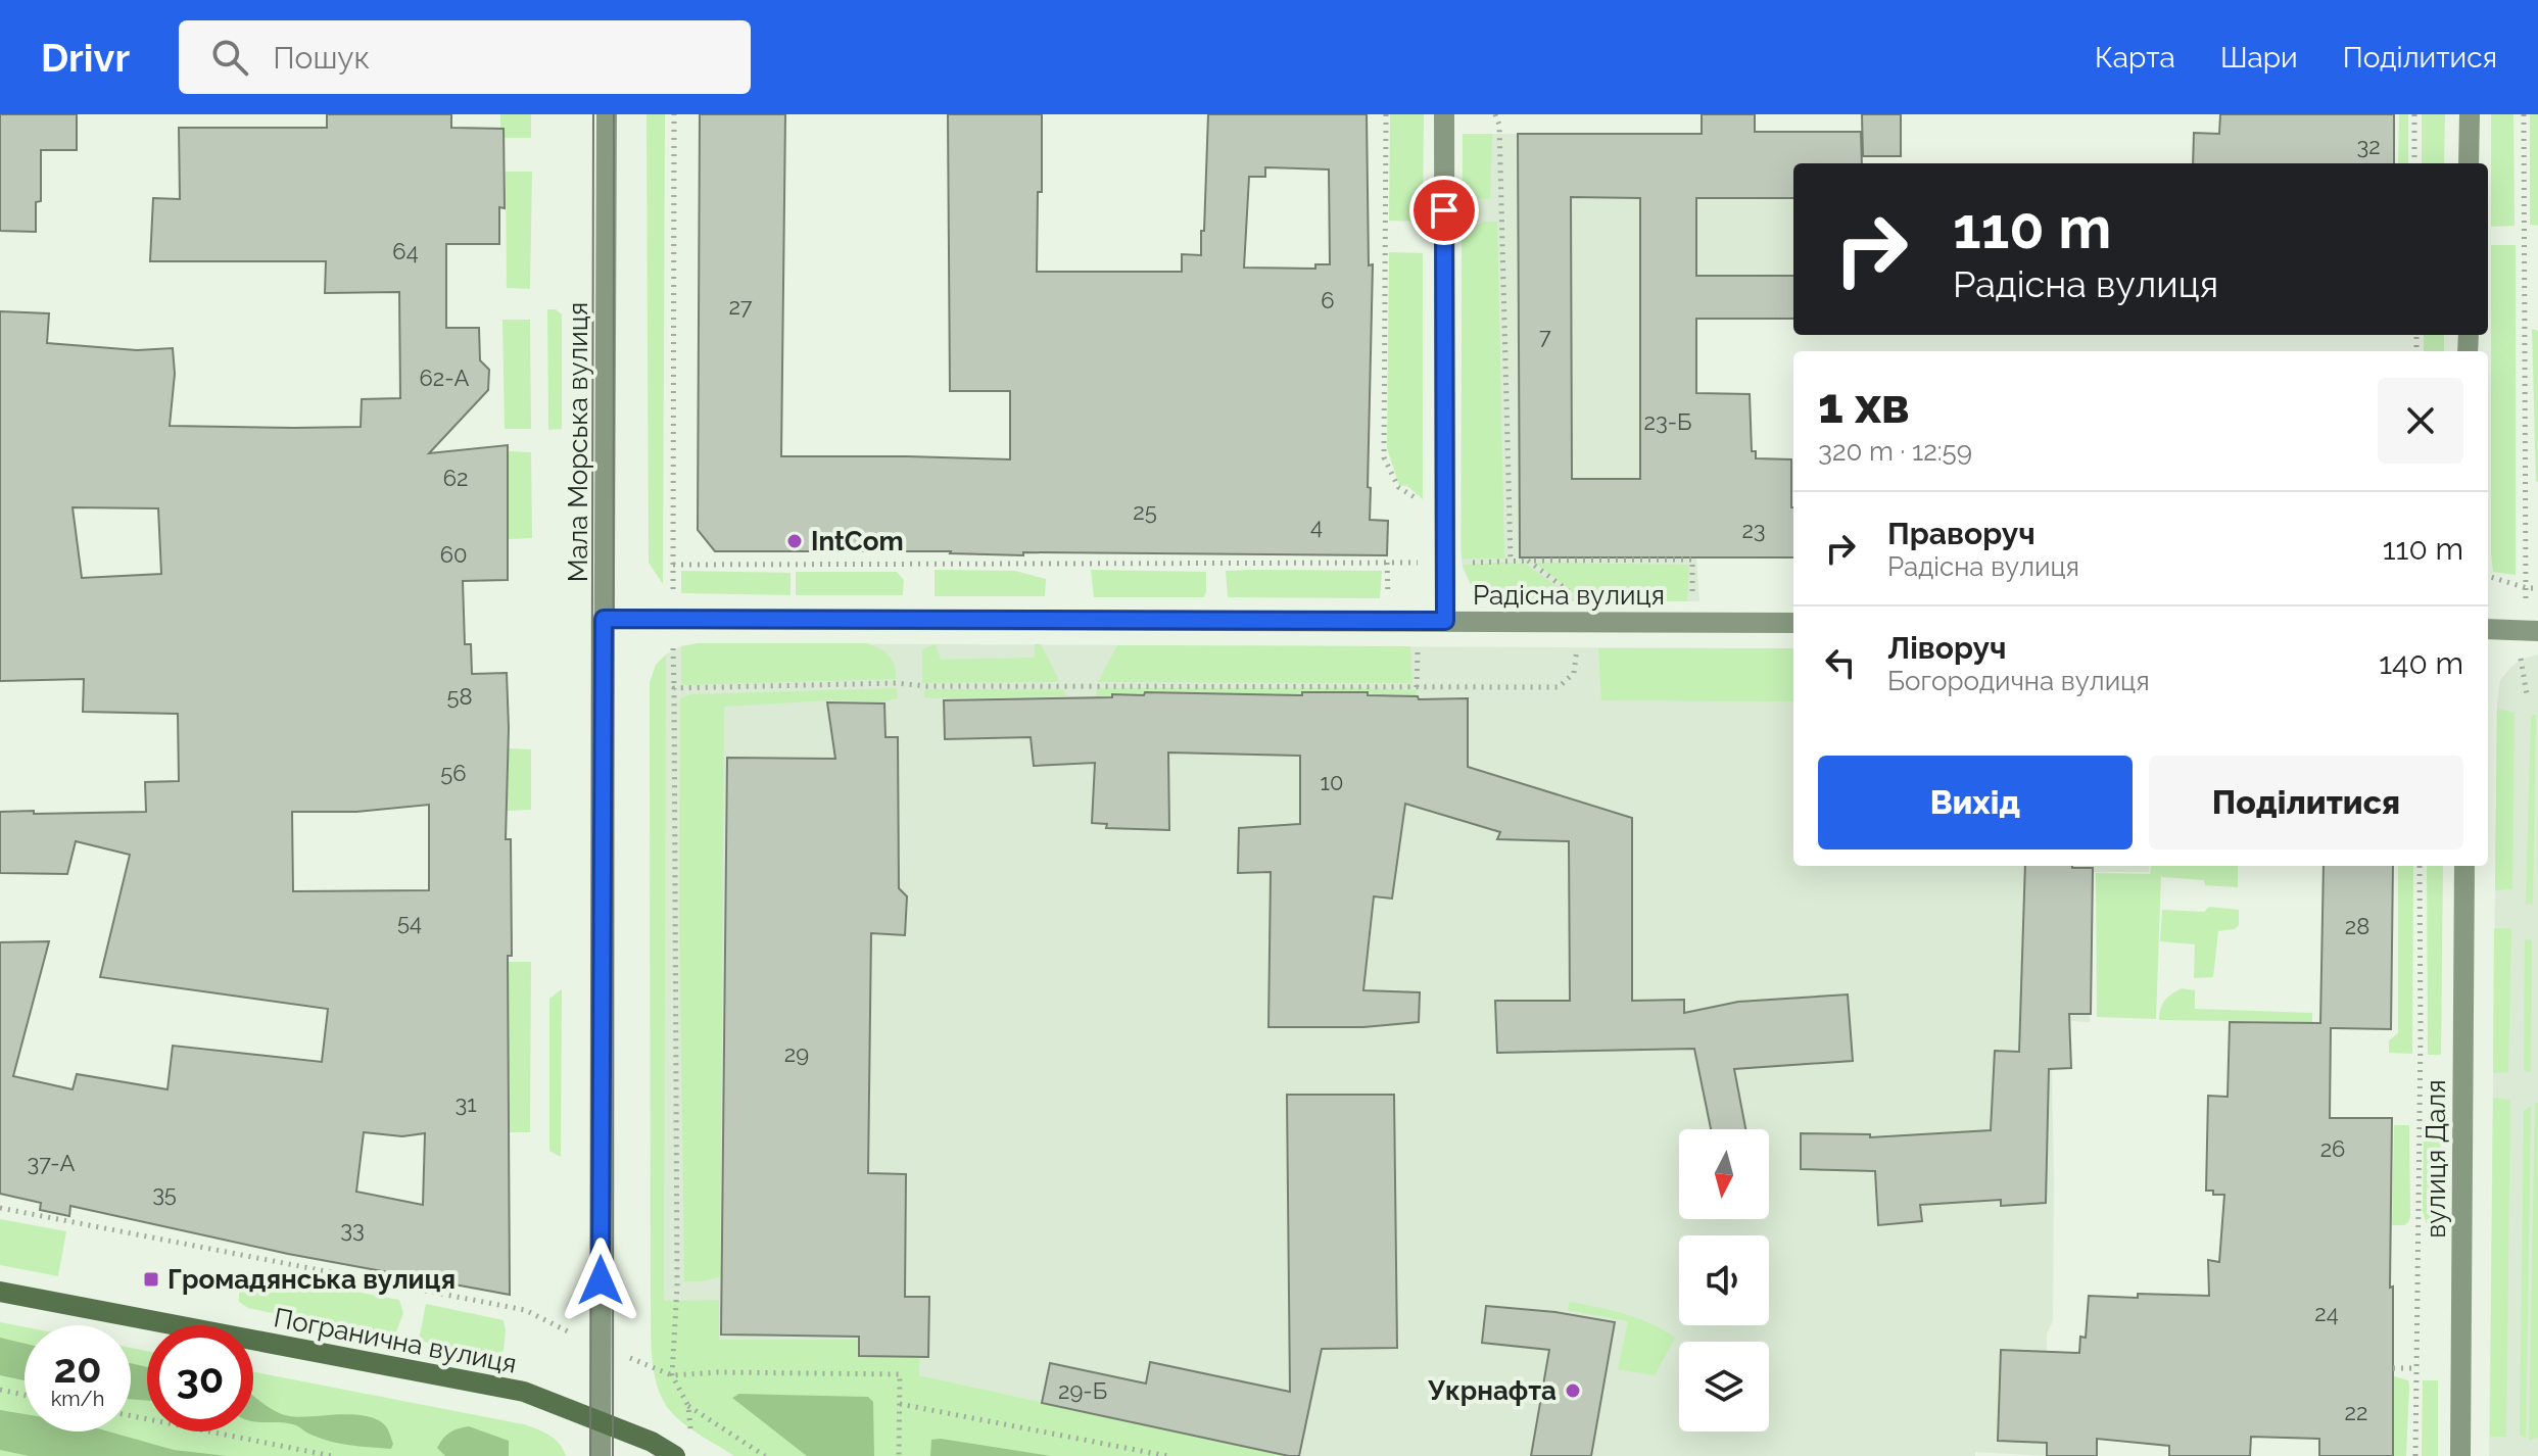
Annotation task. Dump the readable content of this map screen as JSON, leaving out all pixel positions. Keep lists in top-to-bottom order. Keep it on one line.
{"streets":{"main road":["Погранична вулиця"],"street":["Мала Морська вулиця","Радісна вулиця","вулиця Даля"]},"crossings":[["Мала Морська вулиця","Радісна вулиця"],["Мала Морська вулиця","Погранична вулиця"]],"places":{"other":["IntCom","Укрнафта"],"transit":["Громадянська вулиця"]},"house_numbers":["32","64","6","27","7","62-А","23-Б","62","25","4","23","60","58","56","10","54","28","29","31","26","37-А","35","33","24","29-Б","22"],"north":"bottom","page":{"header":"Drivr","search":"Пошук","nav":["Карта","Шари","Поділитися"],"turn":["110 m","Радісна вулиця"],"heading":["1 хв","320 m · 12:59"],"list":[{"name":"Праворуч","note":"Радісна вулиця","value":"110 m"},{"name":"Ліворуч","note":"Богородична вулиця","value":"140 m"}],"buttons":["Вихід","Поділитися"],"speed":"20 km/h","limit":"30"}}
